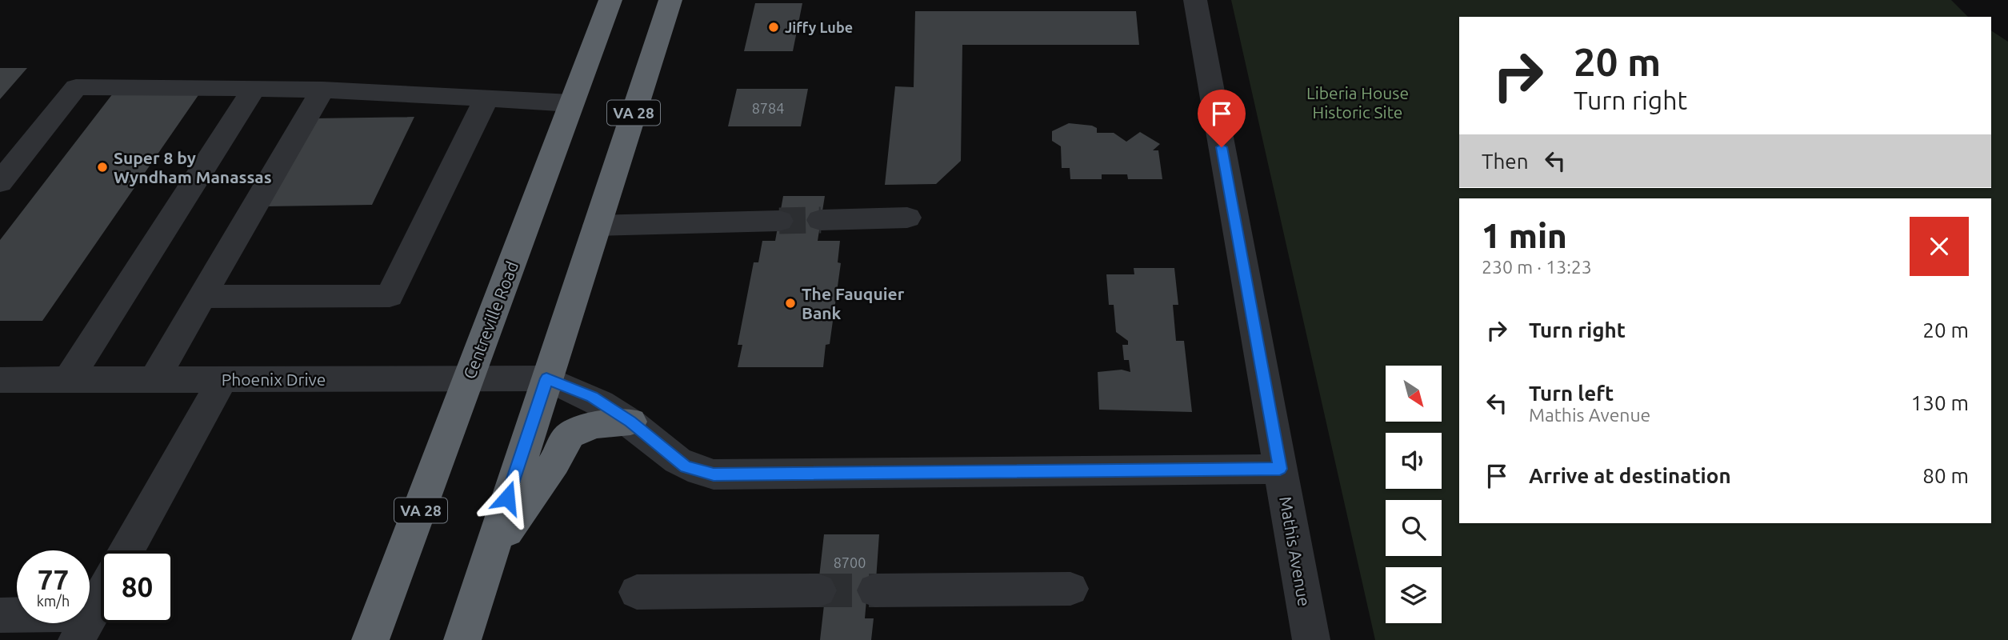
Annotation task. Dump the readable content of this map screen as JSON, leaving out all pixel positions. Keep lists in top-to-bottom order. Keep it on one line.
{"streets":{"highway":["VA 28","Centreville Road"],"street":["Phoenix Drive","Mathis Avenue"]},"crossings":[["VA 28","Phoenix Drive"],["Centreville Road","Phoenix Drive"]],"parks":["Liberia House Historic Site"],"places":["Jiffy Lube","Super 8 by Wyndham Manassas","The Fauquier Bank"],"house_numbers":["8784","8700"],"north":"bottom right","page":{"turn":["20 m","Turn right"],"then":"Then","heading":["1 min","230 m · 13:23"],"list":[{"name":"Turn right","value":"20 m"},{"name":"Turn left","note":"Mathis Avenue","value":"130 m"},{"name":"Arrive at destination","value":"80 m"}],"speed":"77 km/h","limit":"80"}}
